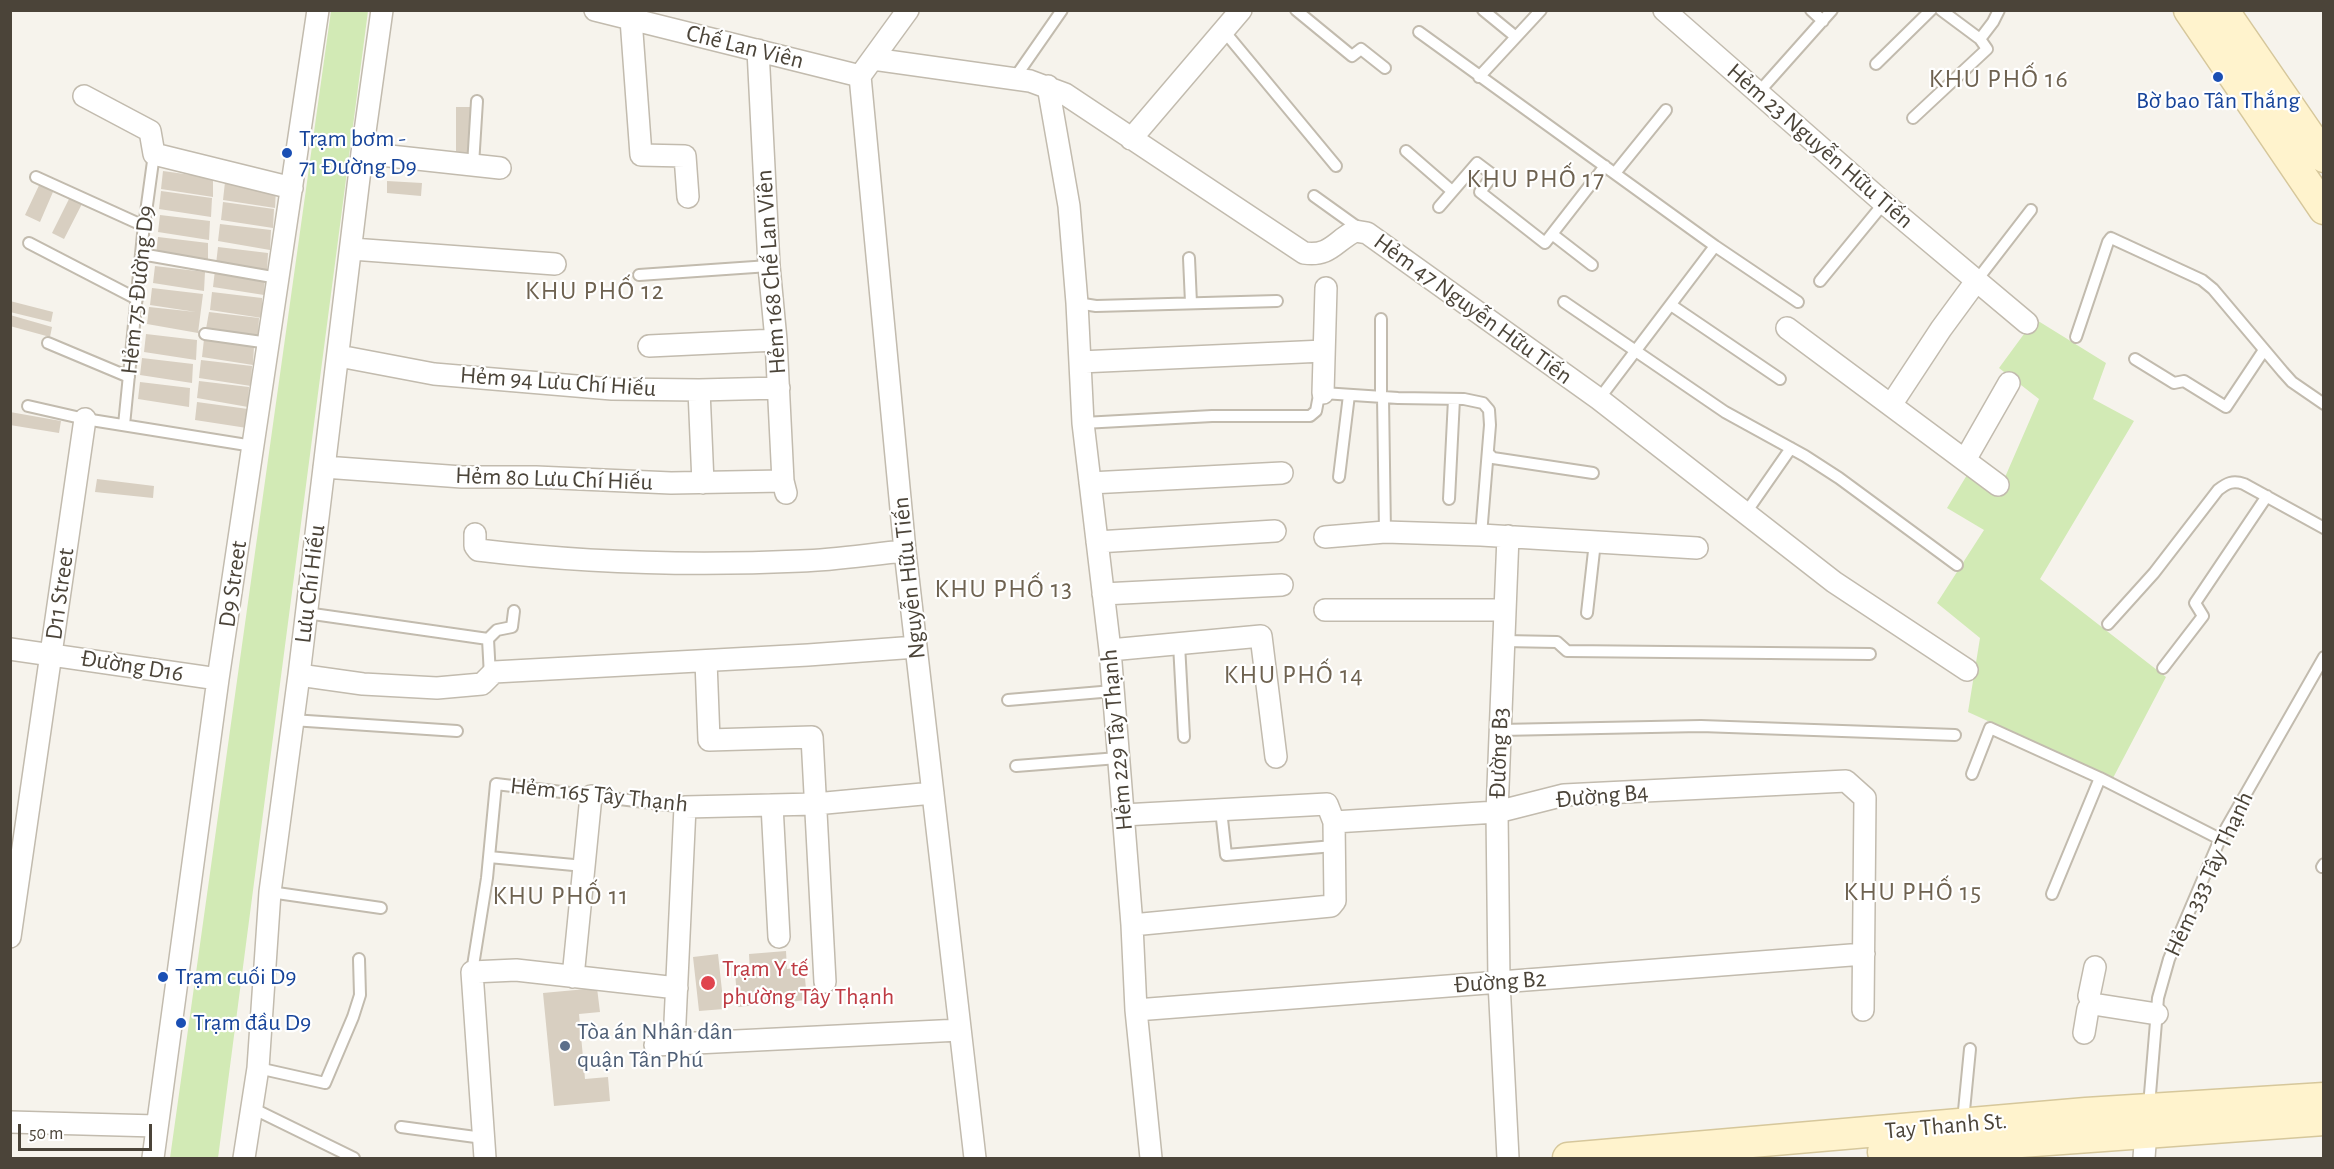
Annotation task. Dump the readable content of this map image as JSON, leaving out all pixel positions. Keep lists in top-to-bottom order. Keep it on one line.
{"streets":{"street":["Chế Lan Viên","Hẻm 23 Nguyễn Hữu Tiến","Hẻm 168 Chế Lan Viên","Hẻm 75 Đường D9","Hẻm 47 Nguyễn Hữu Tiến","Hẻm 94 Lưu Chí Hiếu","Hẻm 80 Lưu Chí Hiếu","Nguyễn Hữu Tiến","D9 Street","Lưu Chí Hiếu","D11 Street","Đường D16","Hẻm 229 Tây Thạnh","Đường B3","Hẻm 165 Tây Thạnh","Đường B4","Đường B2","Tay Thanh St."],"lane":["Hẻm 333 Tây Thạnh"]},"crossings":[["Chế Lan Viên","Hẻm 168 Chế Lan Viên"],["Chế Lan Viên","Nguyễn Hữu Tiến"],["Hẻm 168 Chế Lan Viên","Hẻm 94 Lưu Chí Hiếu"],["Hẻm 168 Chế Lan Viên","Hẻm 80 Lưu Chí Hiếu"],["Hẻm 47 Nguyễn Hữu Tiến","Hẻm 229 Tây Thạnh"],["Hẻm 94 Lưu Chí Hiếu","Lưu Chí Hiếu"],["Hẻm 80 Lưu Chí Hiếu","Lưu Chí Hiếu"],["Nguyễn Hữu Tiến","Hẻm 165 Tây Thạnh"],["D9 Street","Đường D16"],["D11 Street","Đường D16"],["Hẻm 229 Tây Thạnh","Đường B2"],["Đường B3","Đường B4"],["Đường B3","Đường B2"],["Đường B4","Đường B2"],["Hẻm 333 Tây Thạnh","Tay Thanh St."]],"districts":["KHU PHỐ 16","KHU PHỐ 17","KHU PHỐ 12","KHU PHỐ 13","KHU PHỐ 14","KHU PHỐ 15","KHU PHỐ 11"],"places":["Bờ bao Tân Thắng","Trạm bơm - 71 Đường D9","Trạm cuối D9","Trạm Y tế phường Tây Thạnh","Trạm đầu D9","Tòa án Nhân dân quận Tân Phú"],"scale_bar":"50 m"}
